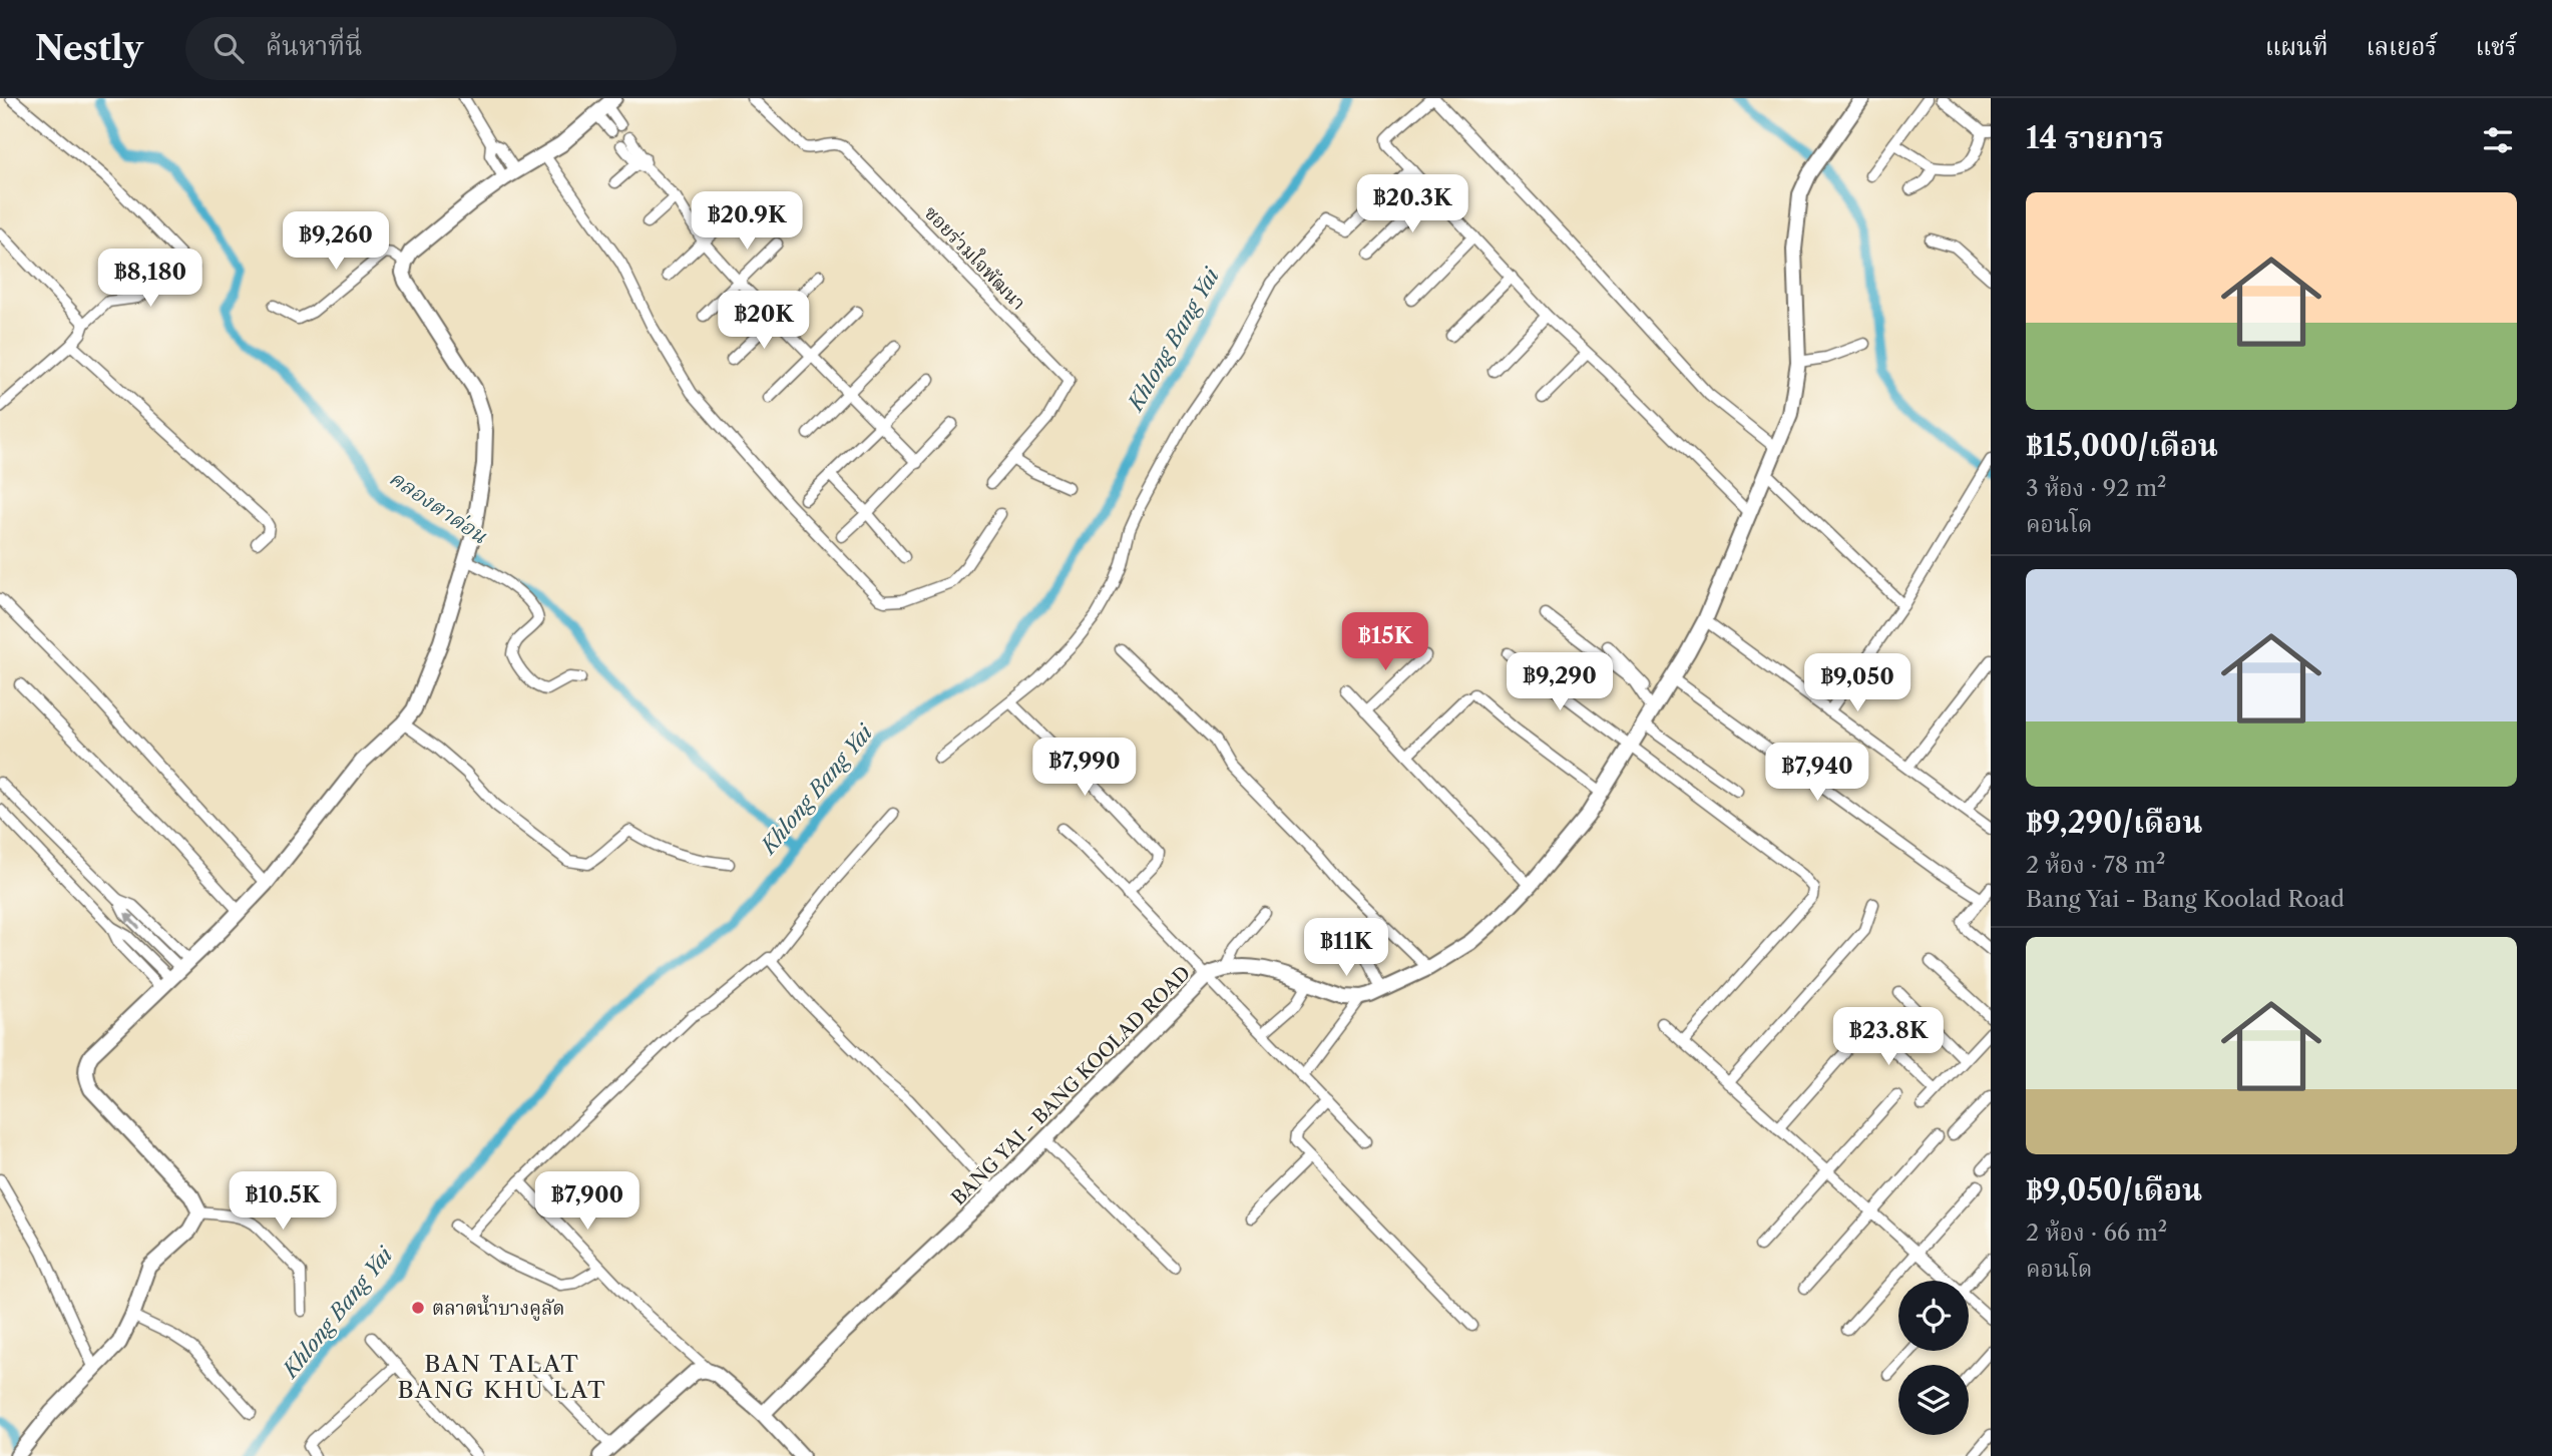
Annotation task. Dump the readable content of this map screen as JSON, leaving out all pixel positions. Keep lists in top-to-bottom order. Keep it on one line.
{"streets":{"street":["ซอยร่วมใจพัฒนา","BANG YAI - BANG KOOLAD ROAD"]},"districts":["BAN TALAT BANG KHU LAT"],"water":["Khlong Bang Yai","คลองตาด่อน"],"places":["ตลาดน้ำบางคูลัด"],"page":{"header":"Nestly","search":"ค้นหาที่นี่","nav":["แผนที่","เลเยอร์","แชร์"],"heading":"14 รายการ","price":["฿20.3K","฿20.9K","฿9,260","฿8,180","฿20K","฿15K","฿9,290","฿9,050","฿7,990","฿7,940","฿11K","฿23.8K","฿10.5K","฿7,900"],"list":[{"name":"฿15,000/เดือน","note":"3 ห้อง · 92 m² · คอนโด"},{"name":"฿9,290/เดือน","note":"2 ห้อง · 78 m² · Bang Yai - Bang Koolad Road"},{"name":"฿9,050/เดือน","note":"2 ห้อง · 66 m² · คอนโด"}]}}
